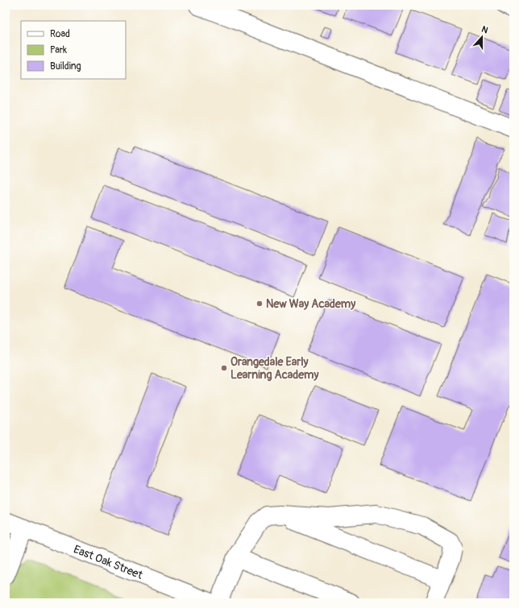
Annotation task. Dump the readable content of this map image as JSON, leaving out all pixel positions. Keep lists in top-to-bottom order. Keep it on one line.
{"streets":{"street":["East Oak Street"]},"places":["New Way Academy","Orangedale Early Learning Academy"],"legend":["Road","Park","Building"],"north":"top"}
